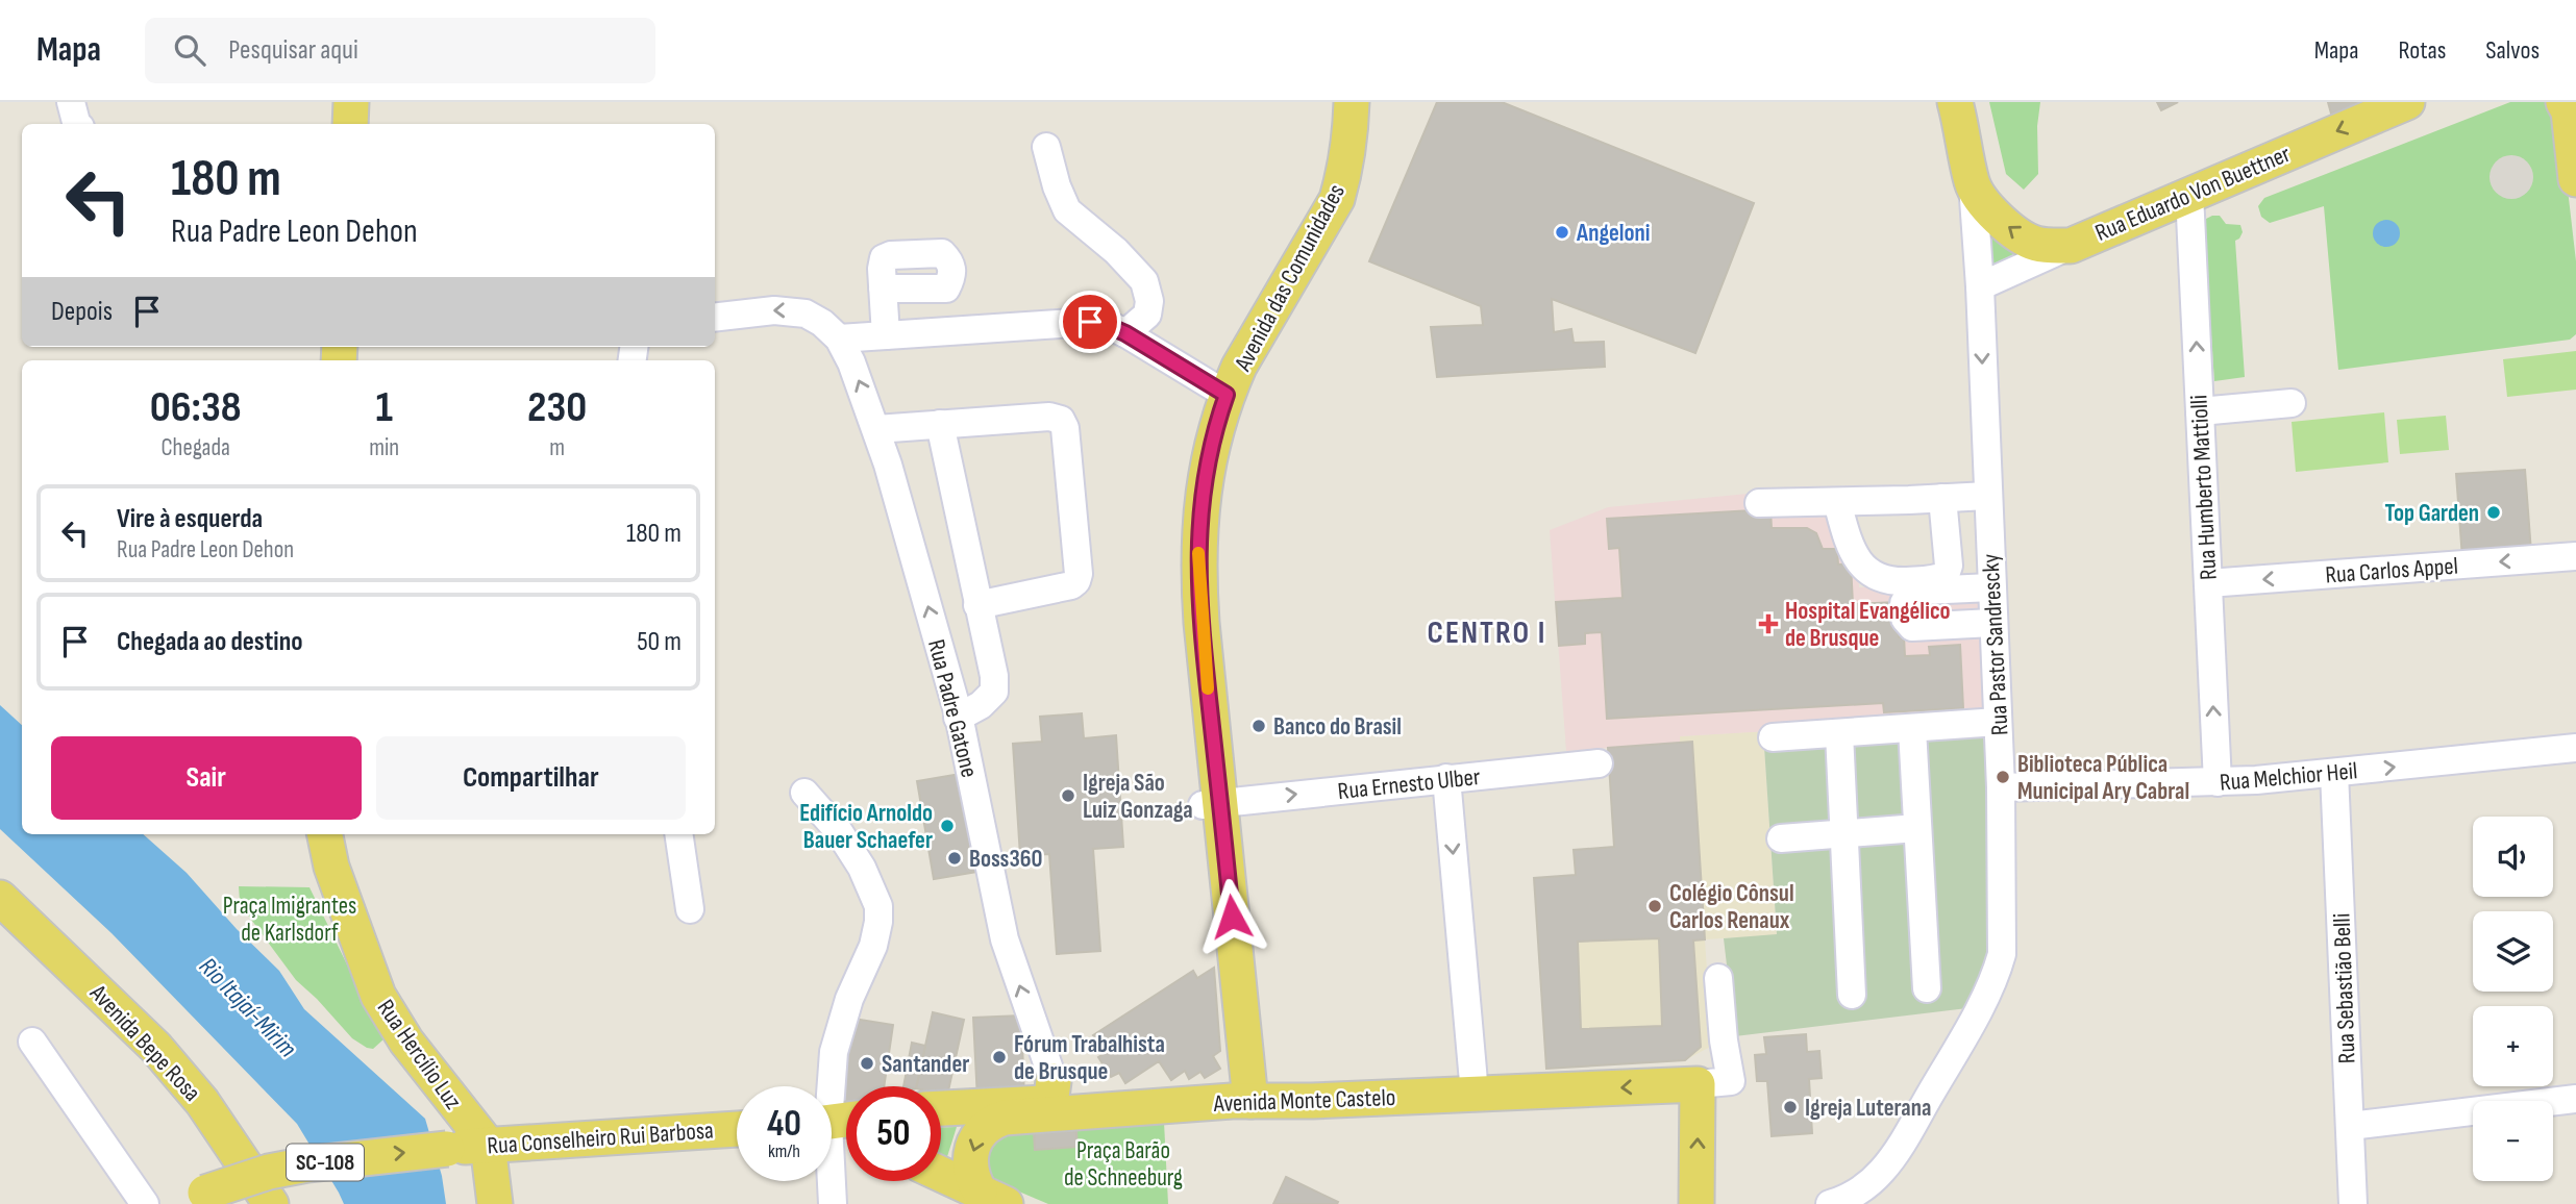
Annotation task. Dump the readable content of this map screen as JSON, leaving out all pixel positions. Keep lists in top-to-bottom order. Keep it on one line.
{"streets":{"main road":["Rua Eduardo Von Buettner","Avenida das Comunidades","Avenida Bepe Rosa","Rua Hercílio Luz","Avenida Monte Castelo","Rua Conselheiro Rui Barbosa","SC-108"],"street":["Rua Humberto Mattiolli","Rua Carlos Appel","Rua Pastor Sandrescky","Rua Padre Gatone","Rua Melchior Heil","Rua Ernesto Ulber","Rua Sebastião Belli"]},"crossings":[["Rua Eduardo Von Buettner","Rua Humberto Mattiolli"],["Rua Eduardo Von Buettner","Rua Pastor Sandrescky"],["Avenida das Comunidades","Rua Ernesto Ulber"],["Avenida das Comunidades","Avenida Monte Castelo"],["Rua Humberto Mattiolli","Rua Carlos Appel"],["Rua Humberto Mattiolli","Rua Melchior Heil"],["Rua Pastor Sandrescky","Rua Melchior Heil"],["Rua Melchior Heil","Rua Sebastião Belli"],["Rua Hercílio Luz","Rua Conselheiro Rui Barbosa"]],"one_way":["Rua Eduardo Von Buettner","Rua Humberto Mattiolli","Rua Carlos Appel","Rua Padre Gatone","Rua Melchior Heil","Rua Ernesto Ulber","Avenida Monte Castelo","Rua Conselheiro Rui Barbosa"],"districts":["CENTRO I"],"water":["Rio Itajaí-Mirim"],"parks":["Praça Imigrantes de Karlsdorf","Praça Barão de Schneeburg"],"places":{"other":["Angeloni","Top Garden","Banco do Brasil","Biblioteca Pública Municipal Ary Cabral","Igreja São Luiz Gonzaga","Edifício Arnoldo Bauer Schaefer","Boss360","Colégio Cônsul Carlos Renaux","Fórum Trabalhista de Brusque","Santander","Igreja Luterana"],"health":["Hospital Evangélico de Brusque"]},"page":{"header":"Mapa","search":"Pesquisar aqui","nav":["Mapa","Rotas","Salvos"],"turn":["180 m","Rua Padre Leon Dehon"],"then":"Depois","eta":["06:38","Chegada","1","min","230","m"],"list":[{"name":"Vire à esquerda","note":"Rua Padre Leon Dehon","value":"180 m"},{"name":"Chegada ao destino","value":"50 m"}],"buttons":["Sair","Compartilhar"],"map_buttons":["+","−"],"speed":"40 km/h","limit":"50"}}
